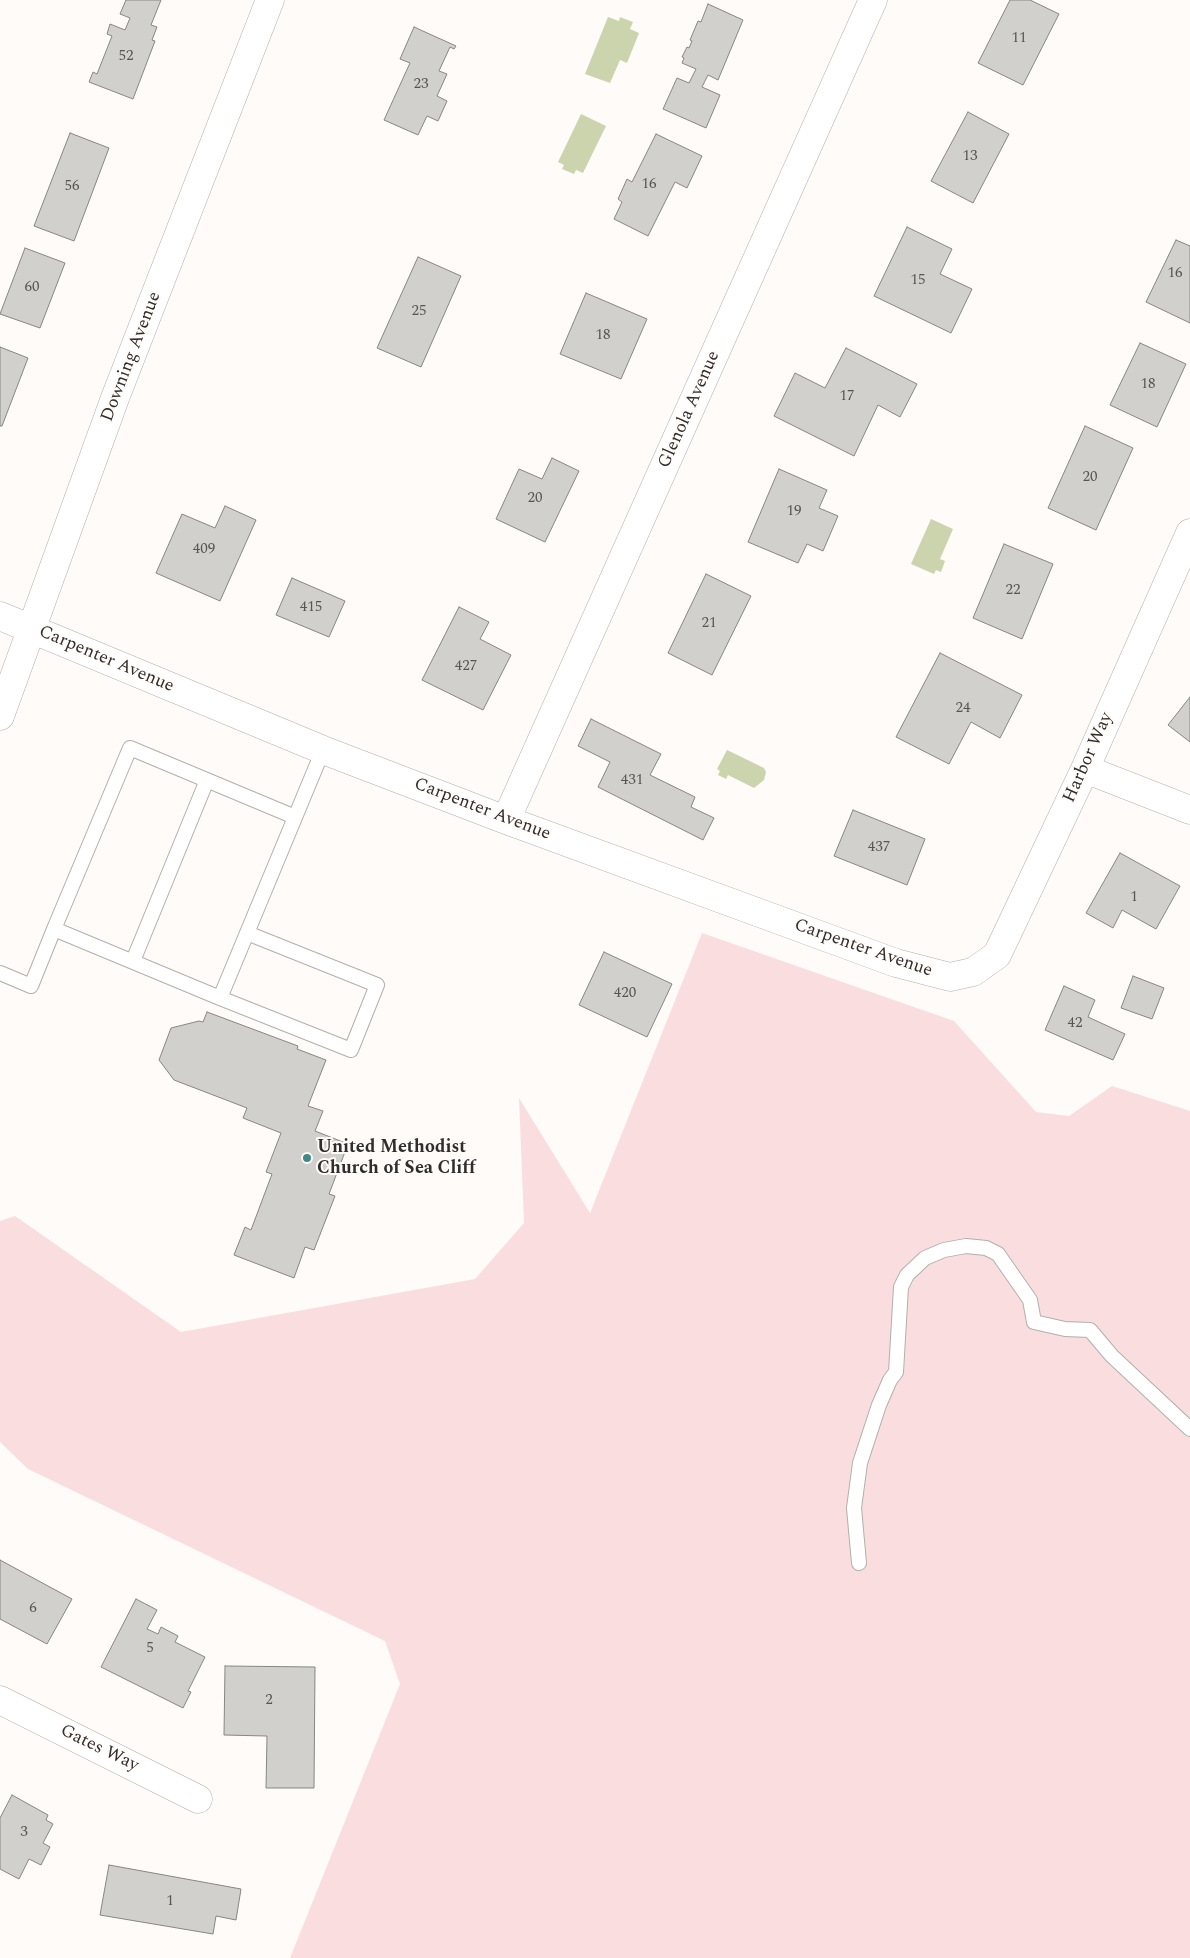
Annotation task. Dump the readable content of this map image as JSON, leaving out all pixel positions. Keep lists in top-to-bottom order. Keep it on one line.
{"streets":{"street":["Downing Avenue","Glenola Avenue","Carpenter Avenue","Harbor Way","Gates Way"]},"crossings":[["Downing Avenue","Carpenter Avenue"],["Glenola Avenue","Carpenter Avenue"],["Carpenter Avenue","Harbor Way"]],"places":["United Methodist Church of Sea Cliff"],"house_numbers":["11","52","23","13","16","56","16","15","60","25","18","18","17","20","20","19","409","22","415","21","427","24","431","437","1","420","42","6","5","2","3","1"]}
